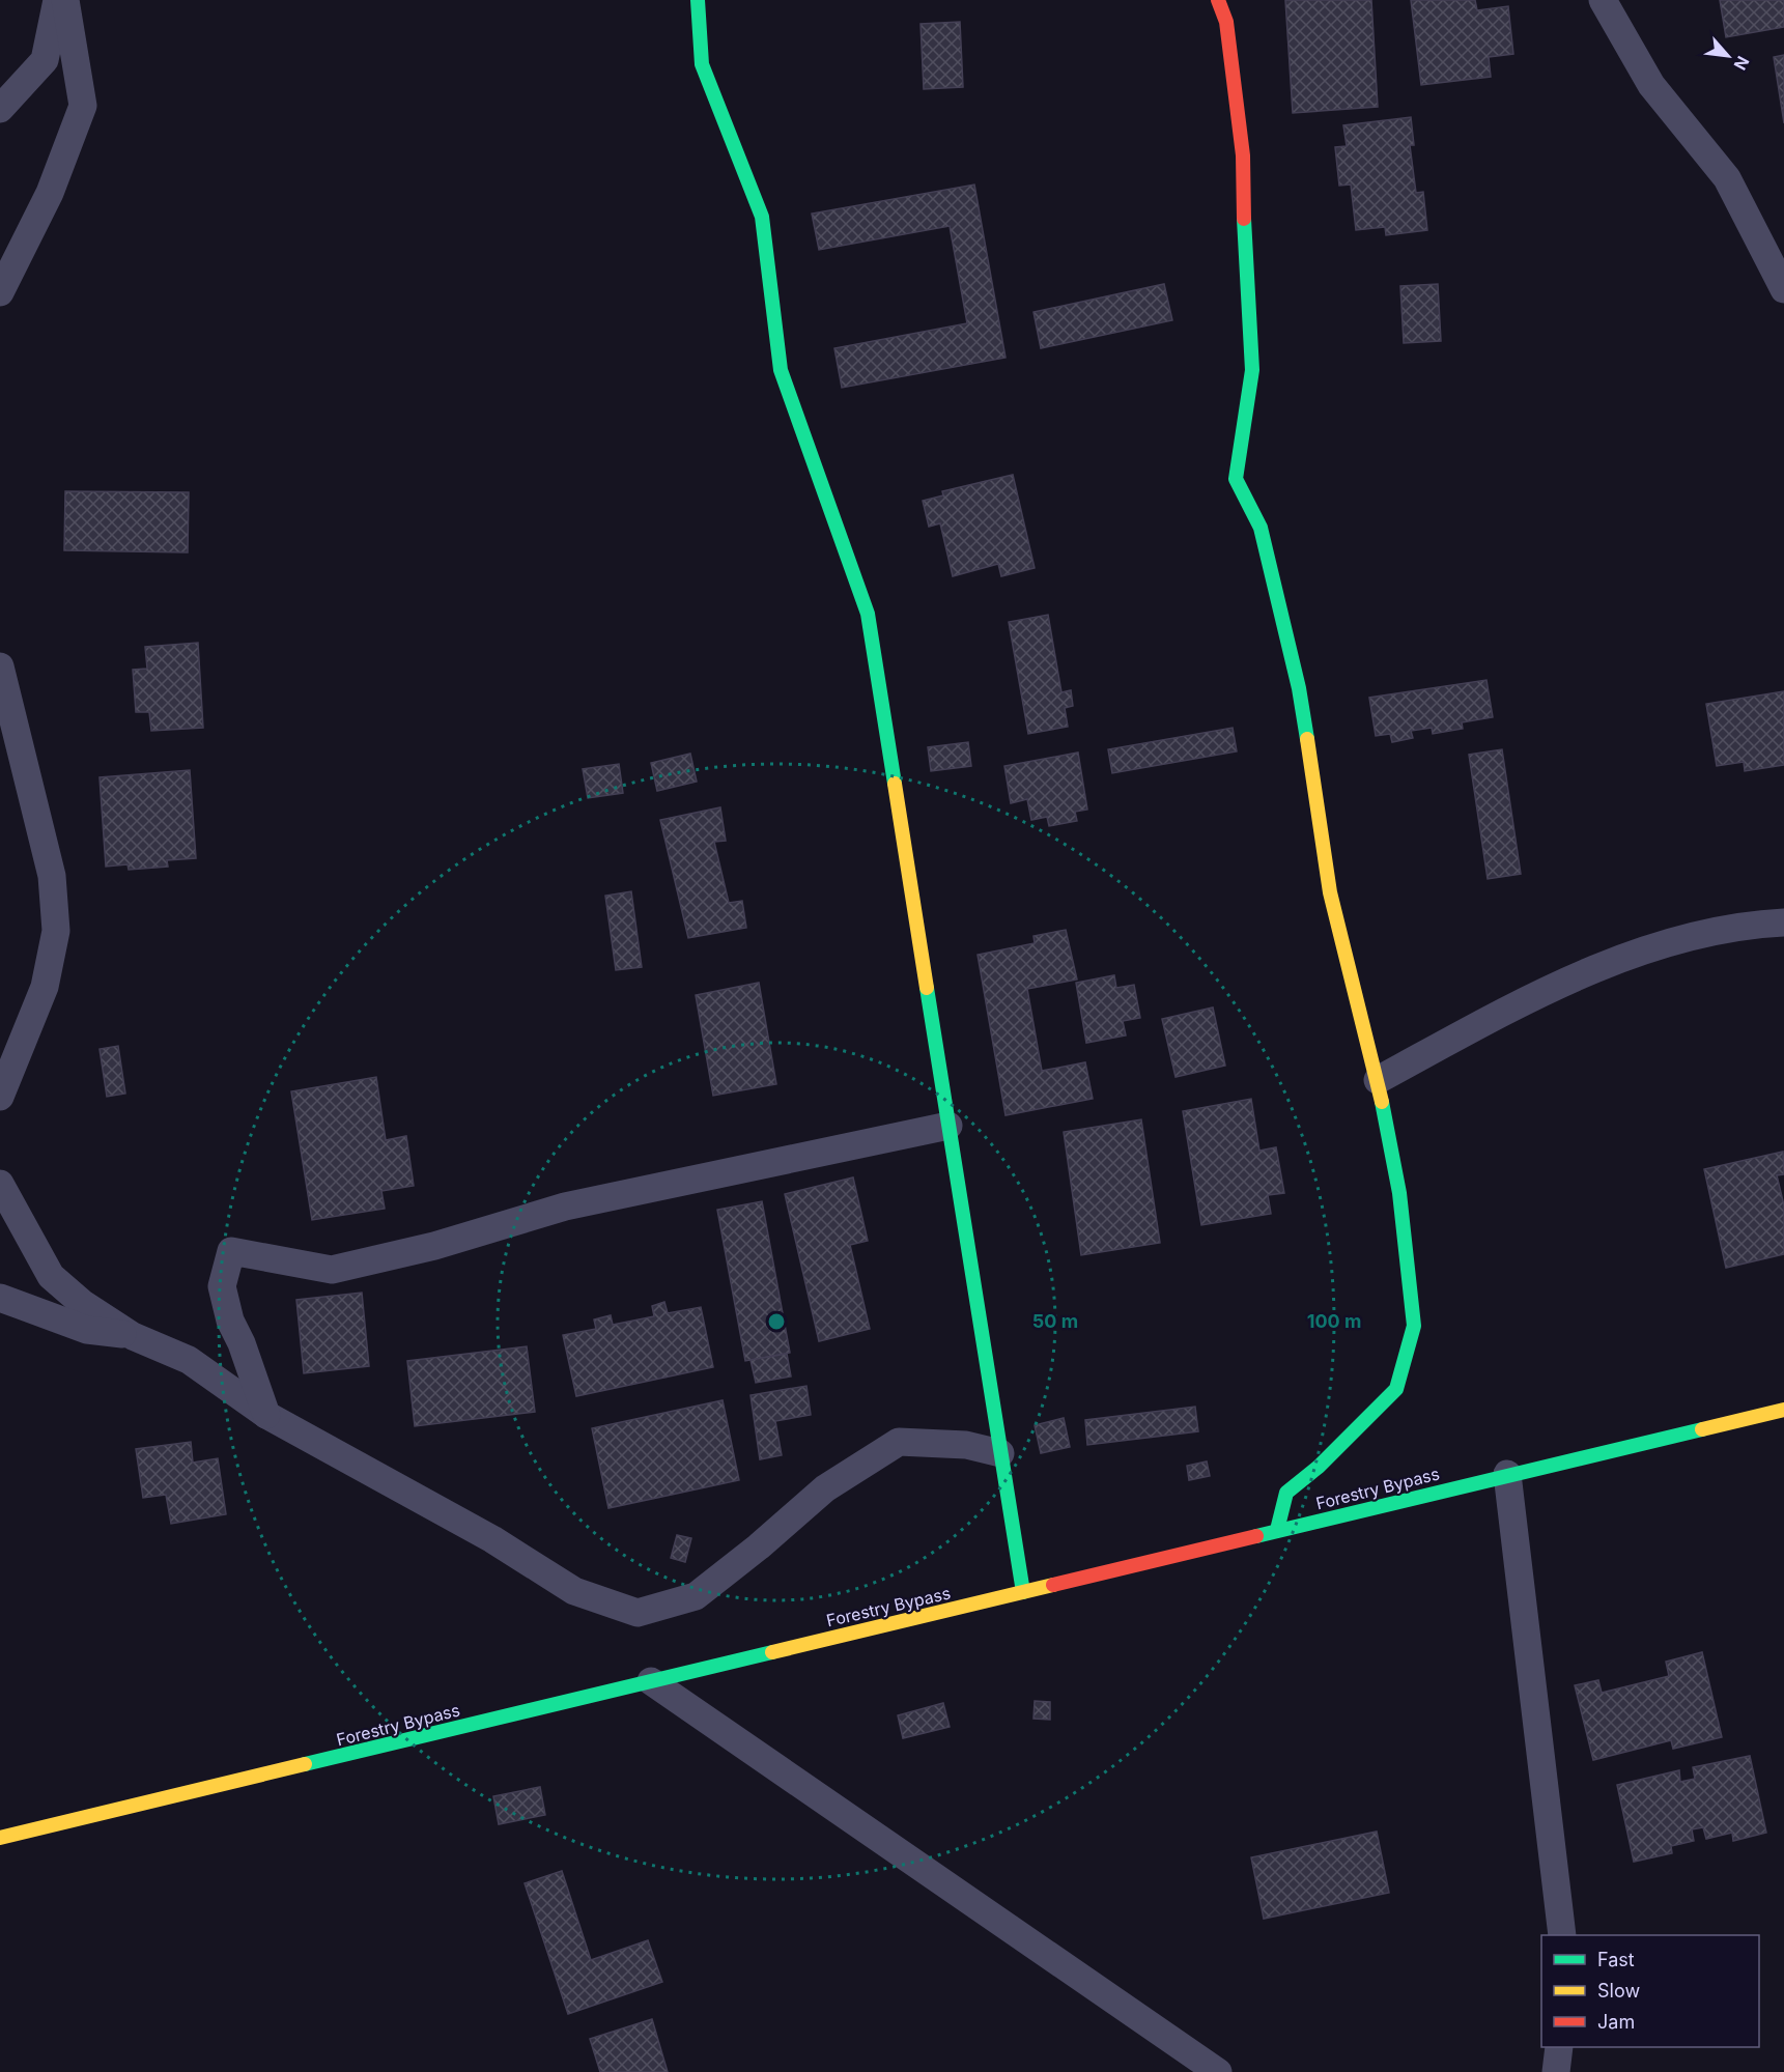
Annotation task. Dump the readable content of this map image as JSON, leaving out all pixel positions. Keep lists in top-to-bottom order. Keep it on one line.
{"streets":{"street":["Forestry Bypass"]},"legend":["Fast","Slow","Jam"],"north":"bottom right","rings":["50 m","100 m"]}
